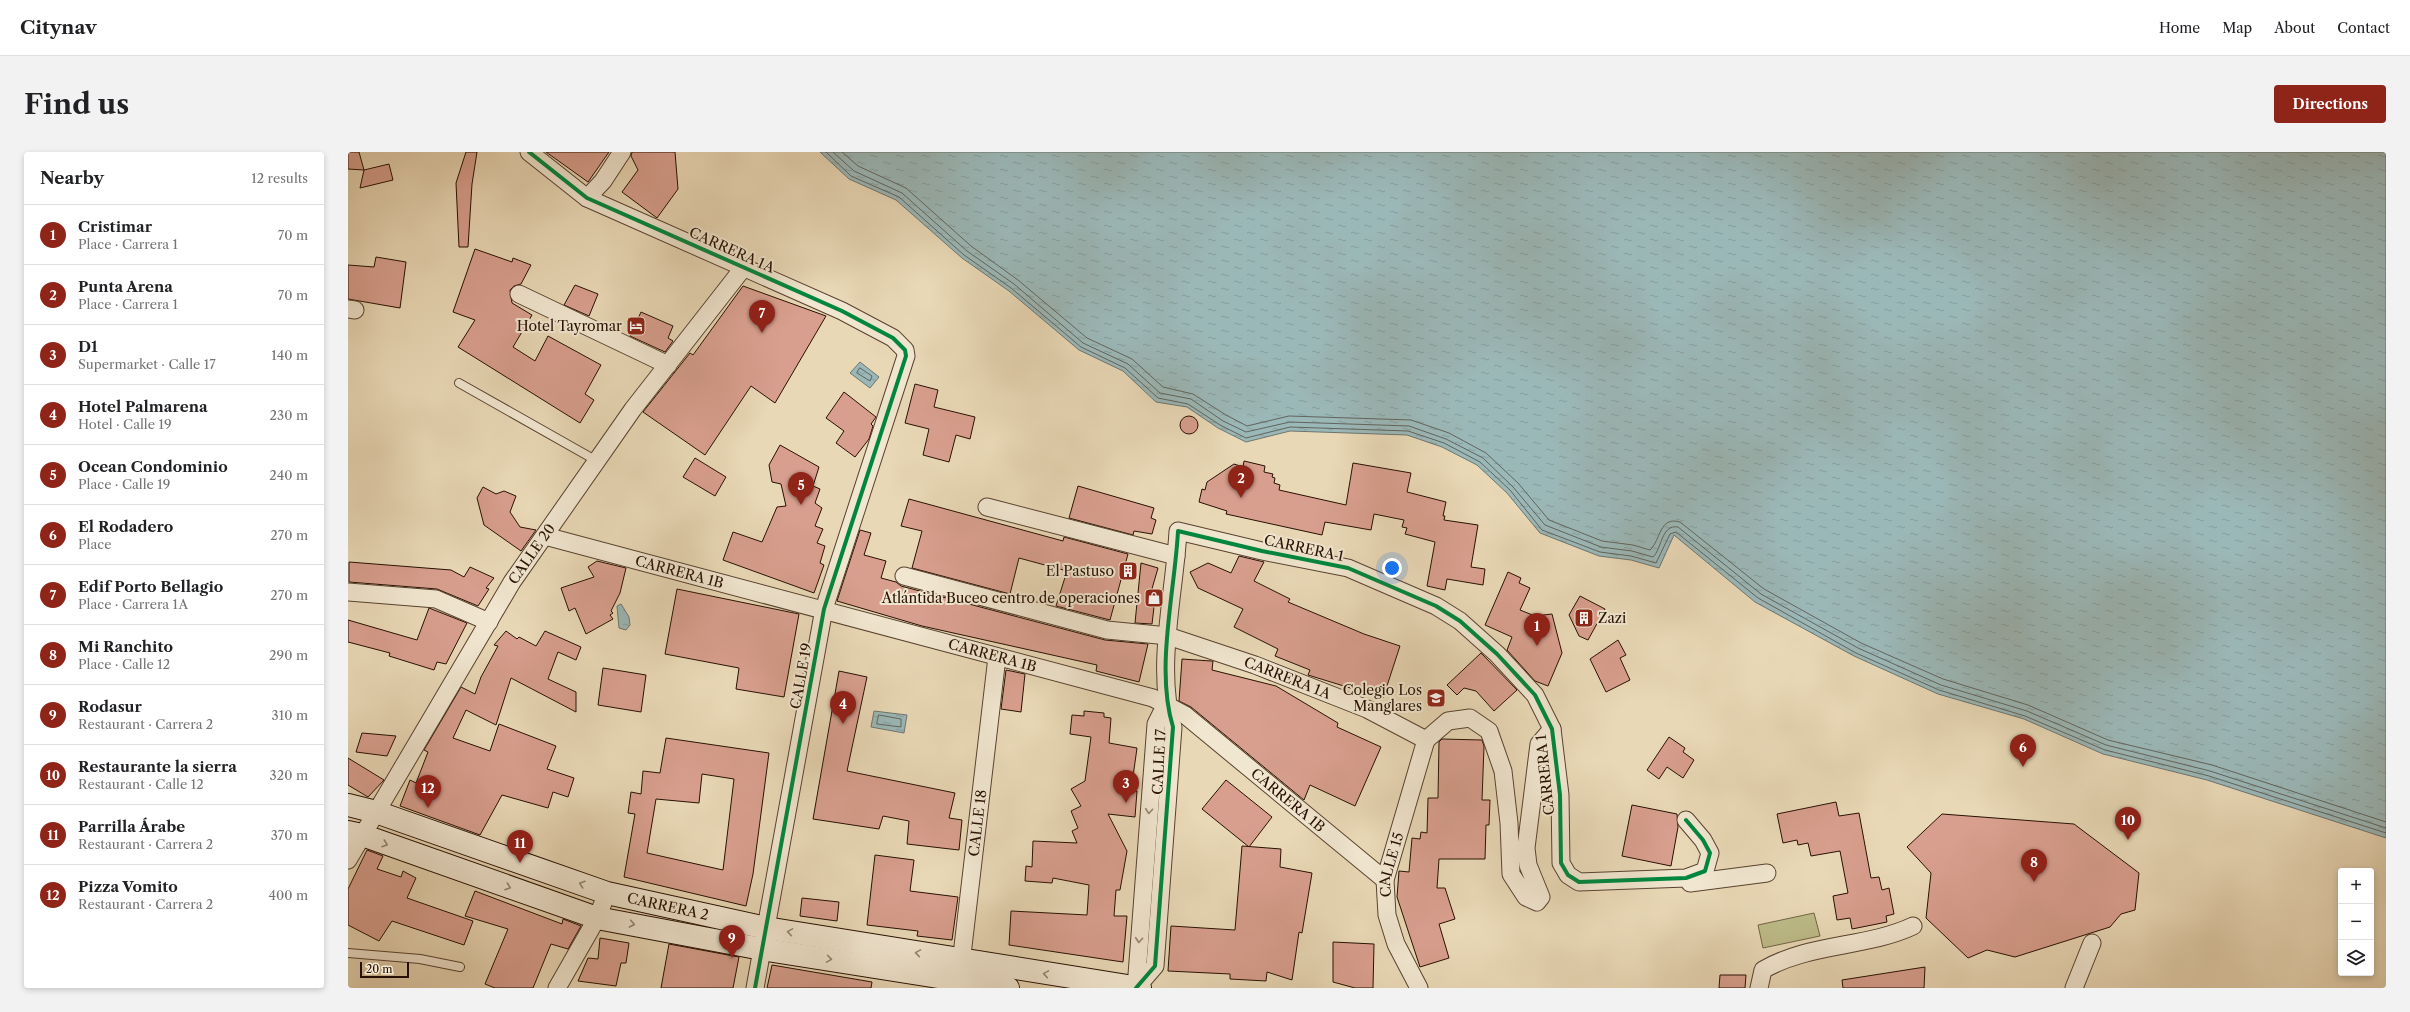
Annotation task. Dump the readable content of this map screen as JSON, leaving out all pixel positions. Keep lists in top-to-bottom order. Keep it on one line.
{"streets":{"street":["CARRERA 1A","CARRERA 1","CALLE 20","CARRERA 1B","CALLE 19","CALLE 17","CALLE 18","CALLE 15","CARRERA 2"]},"crossings":[["CARRERA 1A","CALLE 20"],["CARRERA 1A","CALLE 19"],["CARRERA 1A","CALLE 17"],["CARRERA 1A","CALLE 15"],["CARRERA 1","CALLE 17"],["CALLE 20","CARRERA 1B"],["CALLE 20","CARRERA 2"],["CARRERA 1B","CALLE 19"],["CARRERA 1B","CALLE 17"],["CARRERA 1B","CALLE 18"],["CARRERA 1B","CALLE 15"],["CALLE 19","CARRERA 2"],["CALLE 17","CARRERA 2"],["CALLE 18","CARRERA 2"]],"places":{"hotel":["Hotel Tayromar"],"building":["El Pastuso","Zazi"],"shop":["Atlántida Buceo centro de operaciones"],"school or university":["Colegio Los Manglares"]},"scale_bar":"20 m","page":{"header":"Citynav","nav":["Home","Map","About","Contact"],"buttons":"Directions","title":"Find us","heading":["Nearby","12 results"],"list":[{"mark":"1","name":"Cristimar","note":"Place · Carrera 1","value":"70 m"},{"mark":"2","name":"Punta Arena","note":"Place · Carrera 1","value":"70 m"},{"mark":"3","name":"D1","note":"Supermarket · Calle 17","value":"140 m"},{"mark":"4","name":"Hotel Palmarena","note":"Hotel · Calle 19","value":"230 m"},{"mark":"5","name":"Ocean Condominio","note":"Place · Calle 19","value":"240 m"},{"mark":"6","name":"El Rodadero","note":"Place","value":"270 m"},{"mark":"7","name":"Edif Porto Bellagio","note":"Place · Carrera 1A","value":"270 m"},{"mark":"8","name":"Mi Ranchito","note":"Place · Calle 12","value":"290 m"},{"mark":"9","name":"Rodasur","note":"Restaurant · Carrera 2","value":"310 m"},{"mark":"10","name":"Restaurante la sierra","note":"Restaurant · Calle 12","value":"320 m"},{"mark":"11","name":"Parrilla Árabe","note":"Restaurant · Carrera 2","value":"370 m"},{"mark":"12","name":"Pizza Vomito","note":"Restaurant · Carrera 2","value":"400 m"}],"pins":["7","2","5","1","4","6","3","12","10","11","8","9"],"map_buttons":["+","−"],"scale":"20 m"}}
